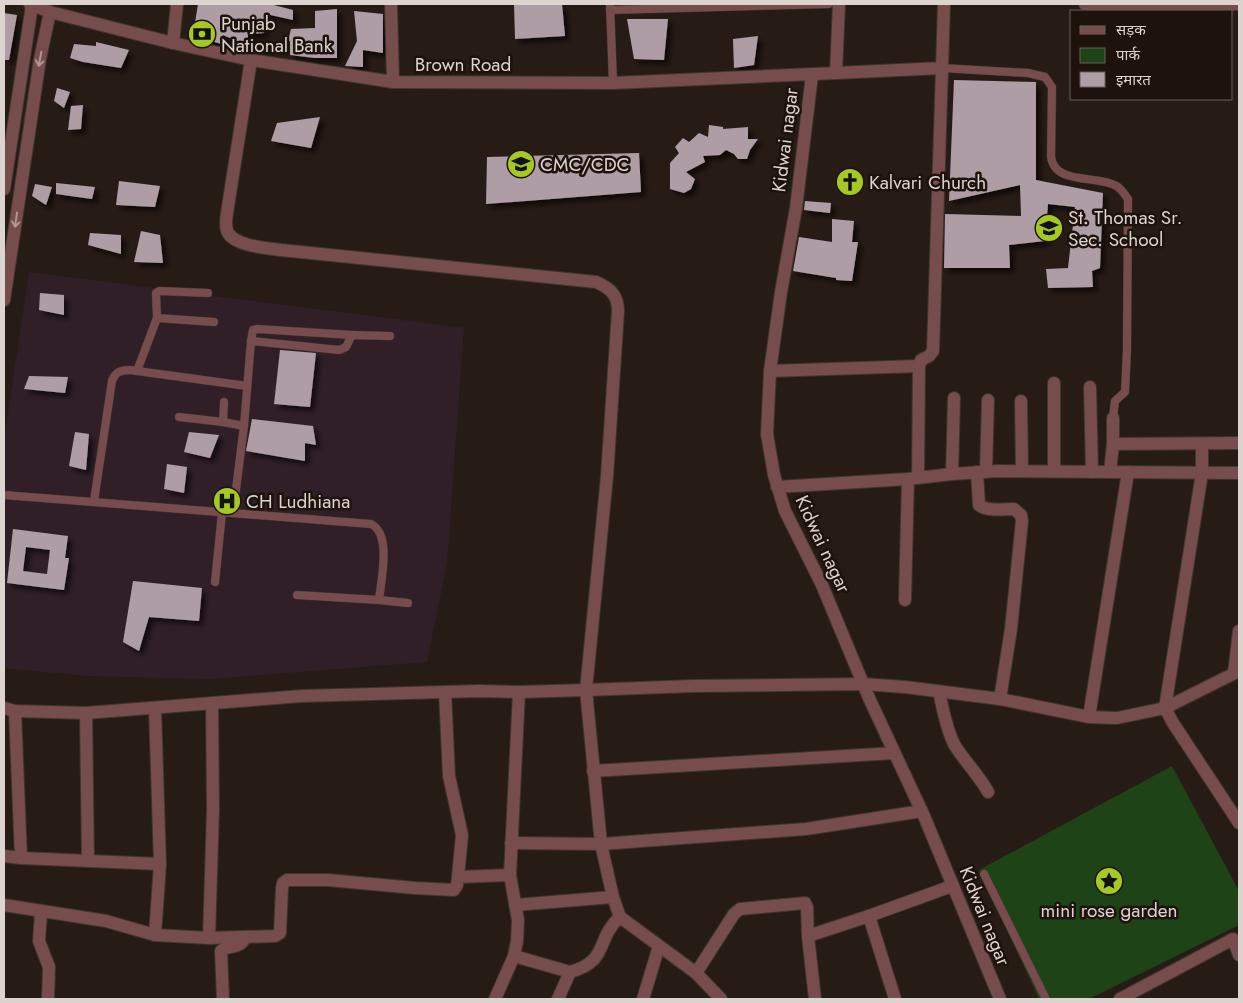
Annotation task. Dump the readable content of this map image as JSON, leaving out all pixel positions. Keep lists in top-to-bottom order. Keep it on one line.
{"streets":{"street":["Brown Road","Kidwai nagar"]},"crossings":[["Brown Road","Kidwai nagar"]],"places":{"bank":["Punjab National Bank"],"school or university":["CMC/CDC","St. Thomas Sr. Sec. School"],"church":["Kalvari Church"],"hospital":["CH Ludhiana"],"place":["mini rose garden"]},"legend":["सड़क","पार्क","इमारत"]}
